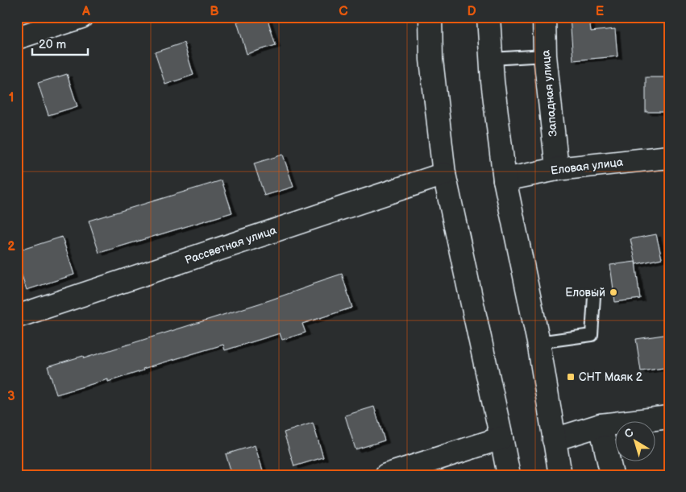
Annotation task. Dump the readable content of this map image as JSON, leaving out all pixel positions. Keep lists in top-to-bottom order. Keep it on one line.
{"streets":{"street":["Западная улица","Еловая улица","Рассветная улица"]},"crossings":[["Западная улица","Еловая улица"]],"places":{"other":["Еловый"],"transit":["СНТ Маяк 2"]},"scale_bar":"20 m","north":"top left","grid":{"columns":["A","B","C","D","E"],"rows":["1","2","3"]}}
